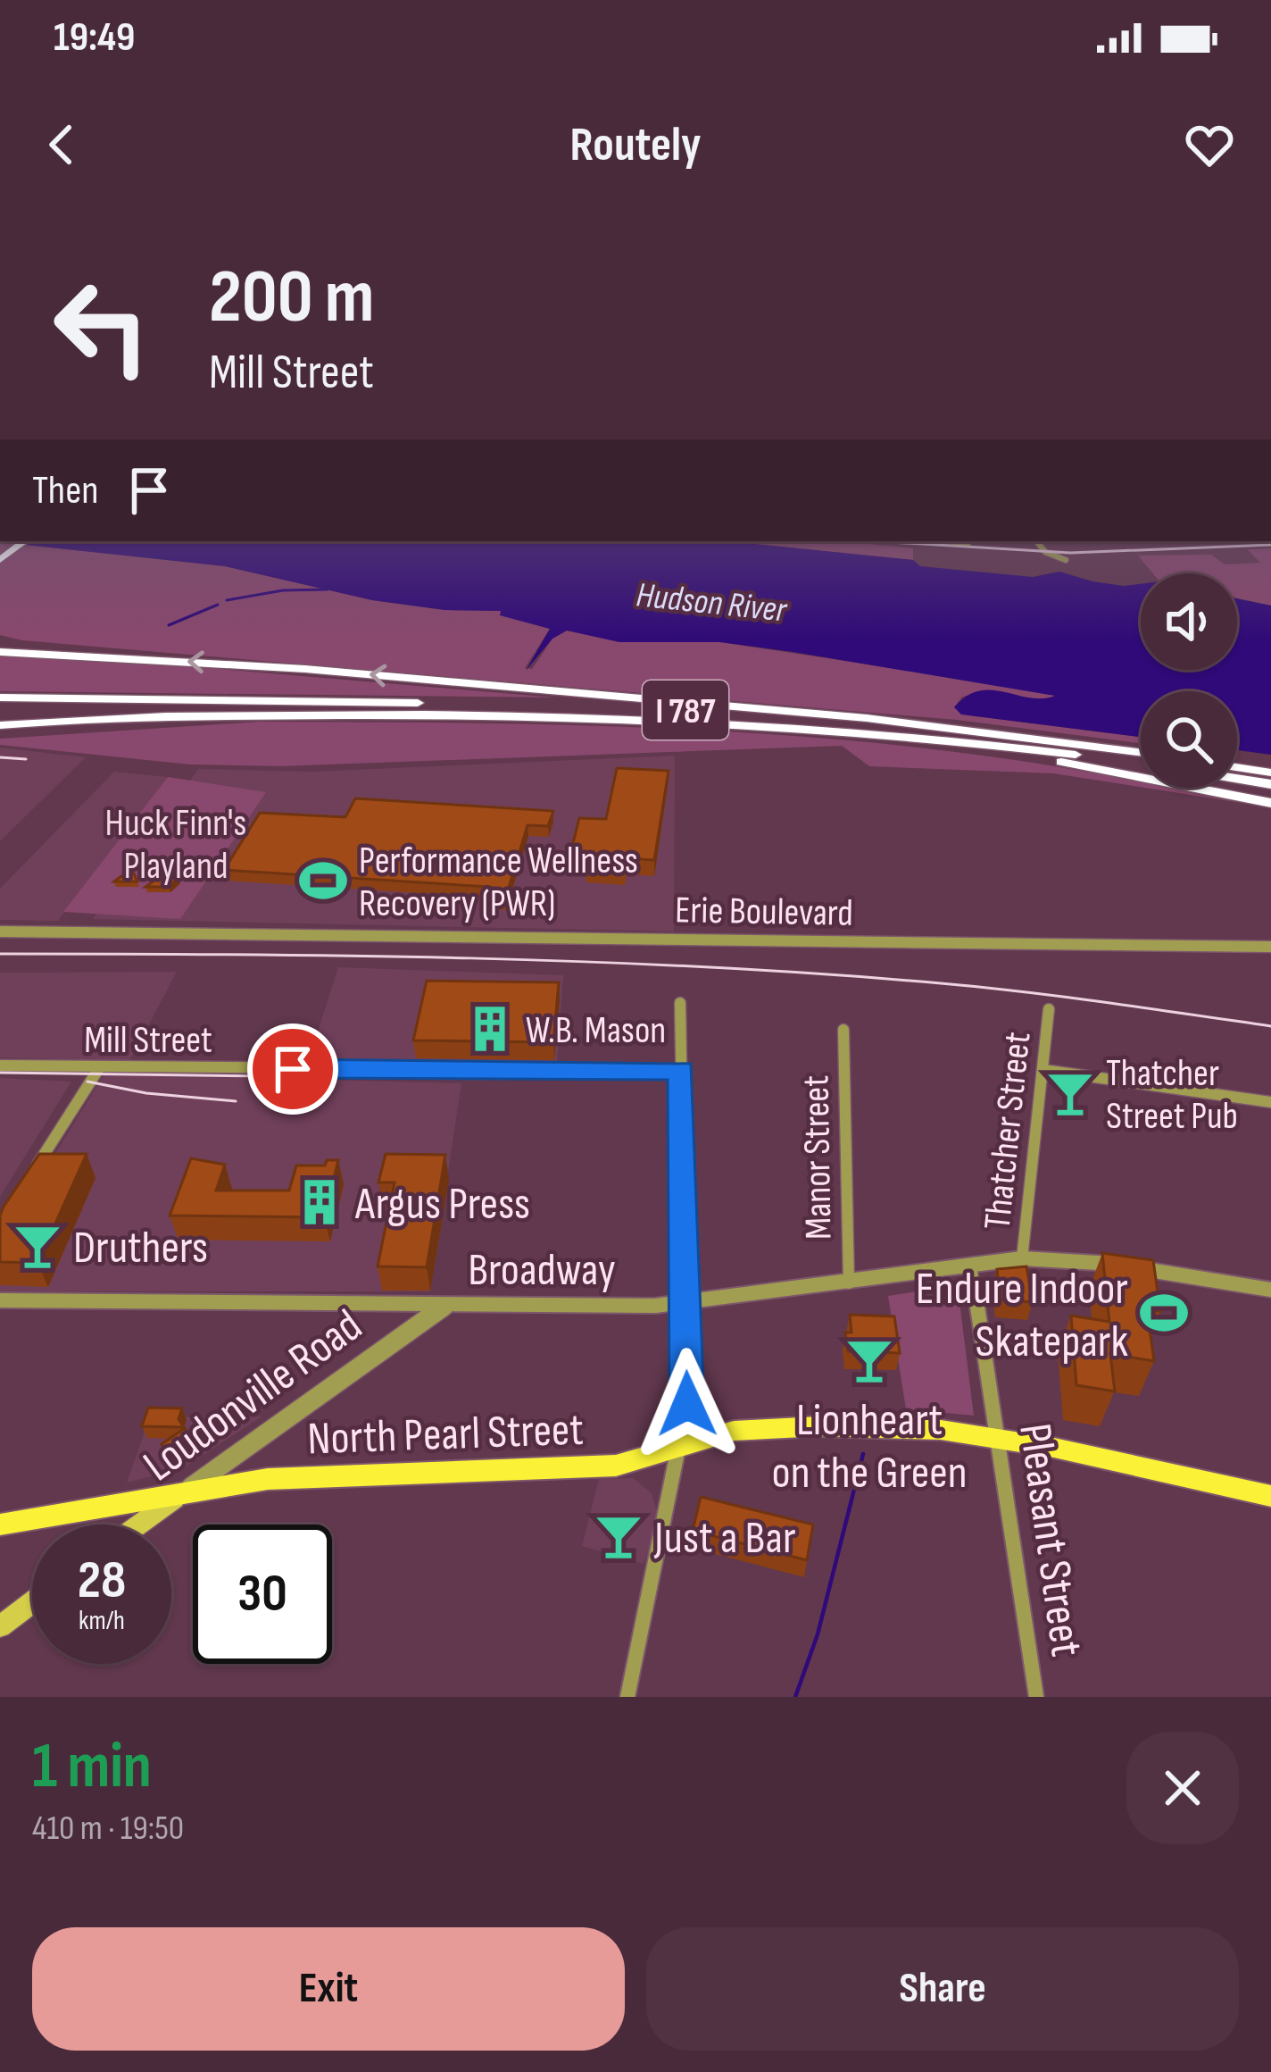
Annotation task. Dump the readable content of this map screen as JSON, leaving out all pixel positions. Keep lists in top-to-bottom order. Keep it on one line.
{"streets":{"highway":["I 787"],"main road":["Loudonville Road","North Pearl Street"],"street":["Erie Boulevard","Mill Street","Thatcher Street","Manor Street","Broadway","Pleasant Street"]},"crossings":[["Thatcher Street","Broadway"],["Manor Street","Broadway"],["Broadway","Loudonville Road"],["Broadway","Pleasant Street"],["Loudonville Road","North Pearl Street"],["North Pearl Street","Pleasant Street"]],"water":["Hudson River"],"parks":["Huck Finn's Playland"],"places":{"sports":["Performance Wellness Recovery (PWR)","Endure Indoor Skatepark"],"building":["W.B. Mason","Argus Press"],"bar":["Thatcher Street Pub","Druthers","Lionheart on the Green","Just a Bar"]},"page":{"status":"19:49","header":"Routely","turn":["200 m","Mill Street"],"then":"Then","speed":"28 km/h","limit":"30","heading":["1 min","410 m · 19:50"],"buttons":["Exit","Share"]}}
